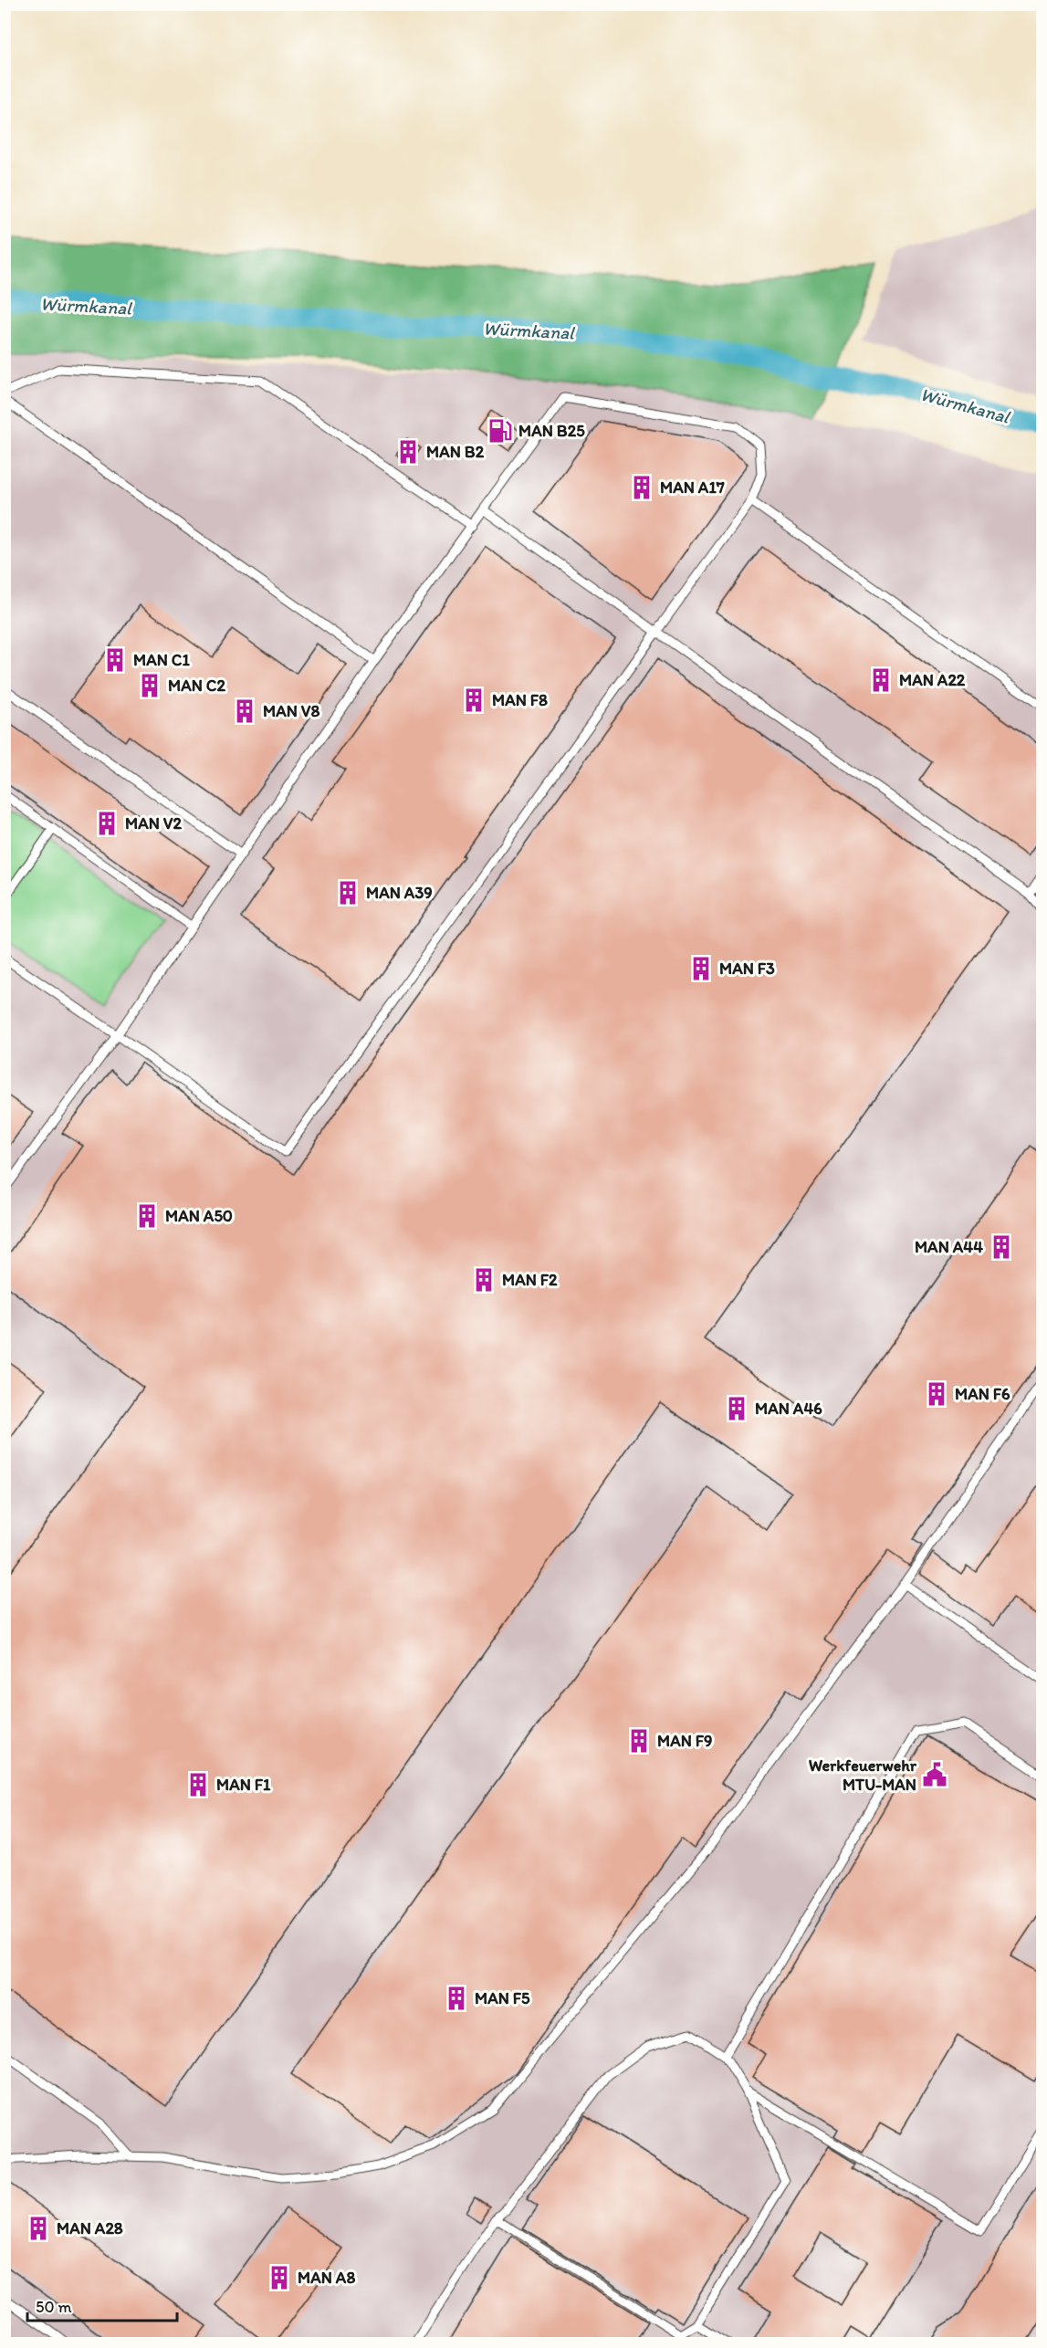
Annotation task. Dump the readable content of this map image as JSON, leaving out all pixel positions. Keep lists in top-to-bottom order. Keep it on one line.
{"water":["Würmkanal"],"places":{"fuel station":["MAN B25"],"building":["MAN B2","MAN A17","MAN C1","MAN A22","MAN C2","MAN F8","MAN V8","MAN V2","MAN A39","MAN F3","MAN A50","MAN A44","MAN F2","MAN F6","MAN A46","MAN F9","MAN F1","MAN F5","MAN A28","MAN A8"],"public building":["Werkfeuerwehr MTU-MAN"]},"scale_bar":"50 m"}
